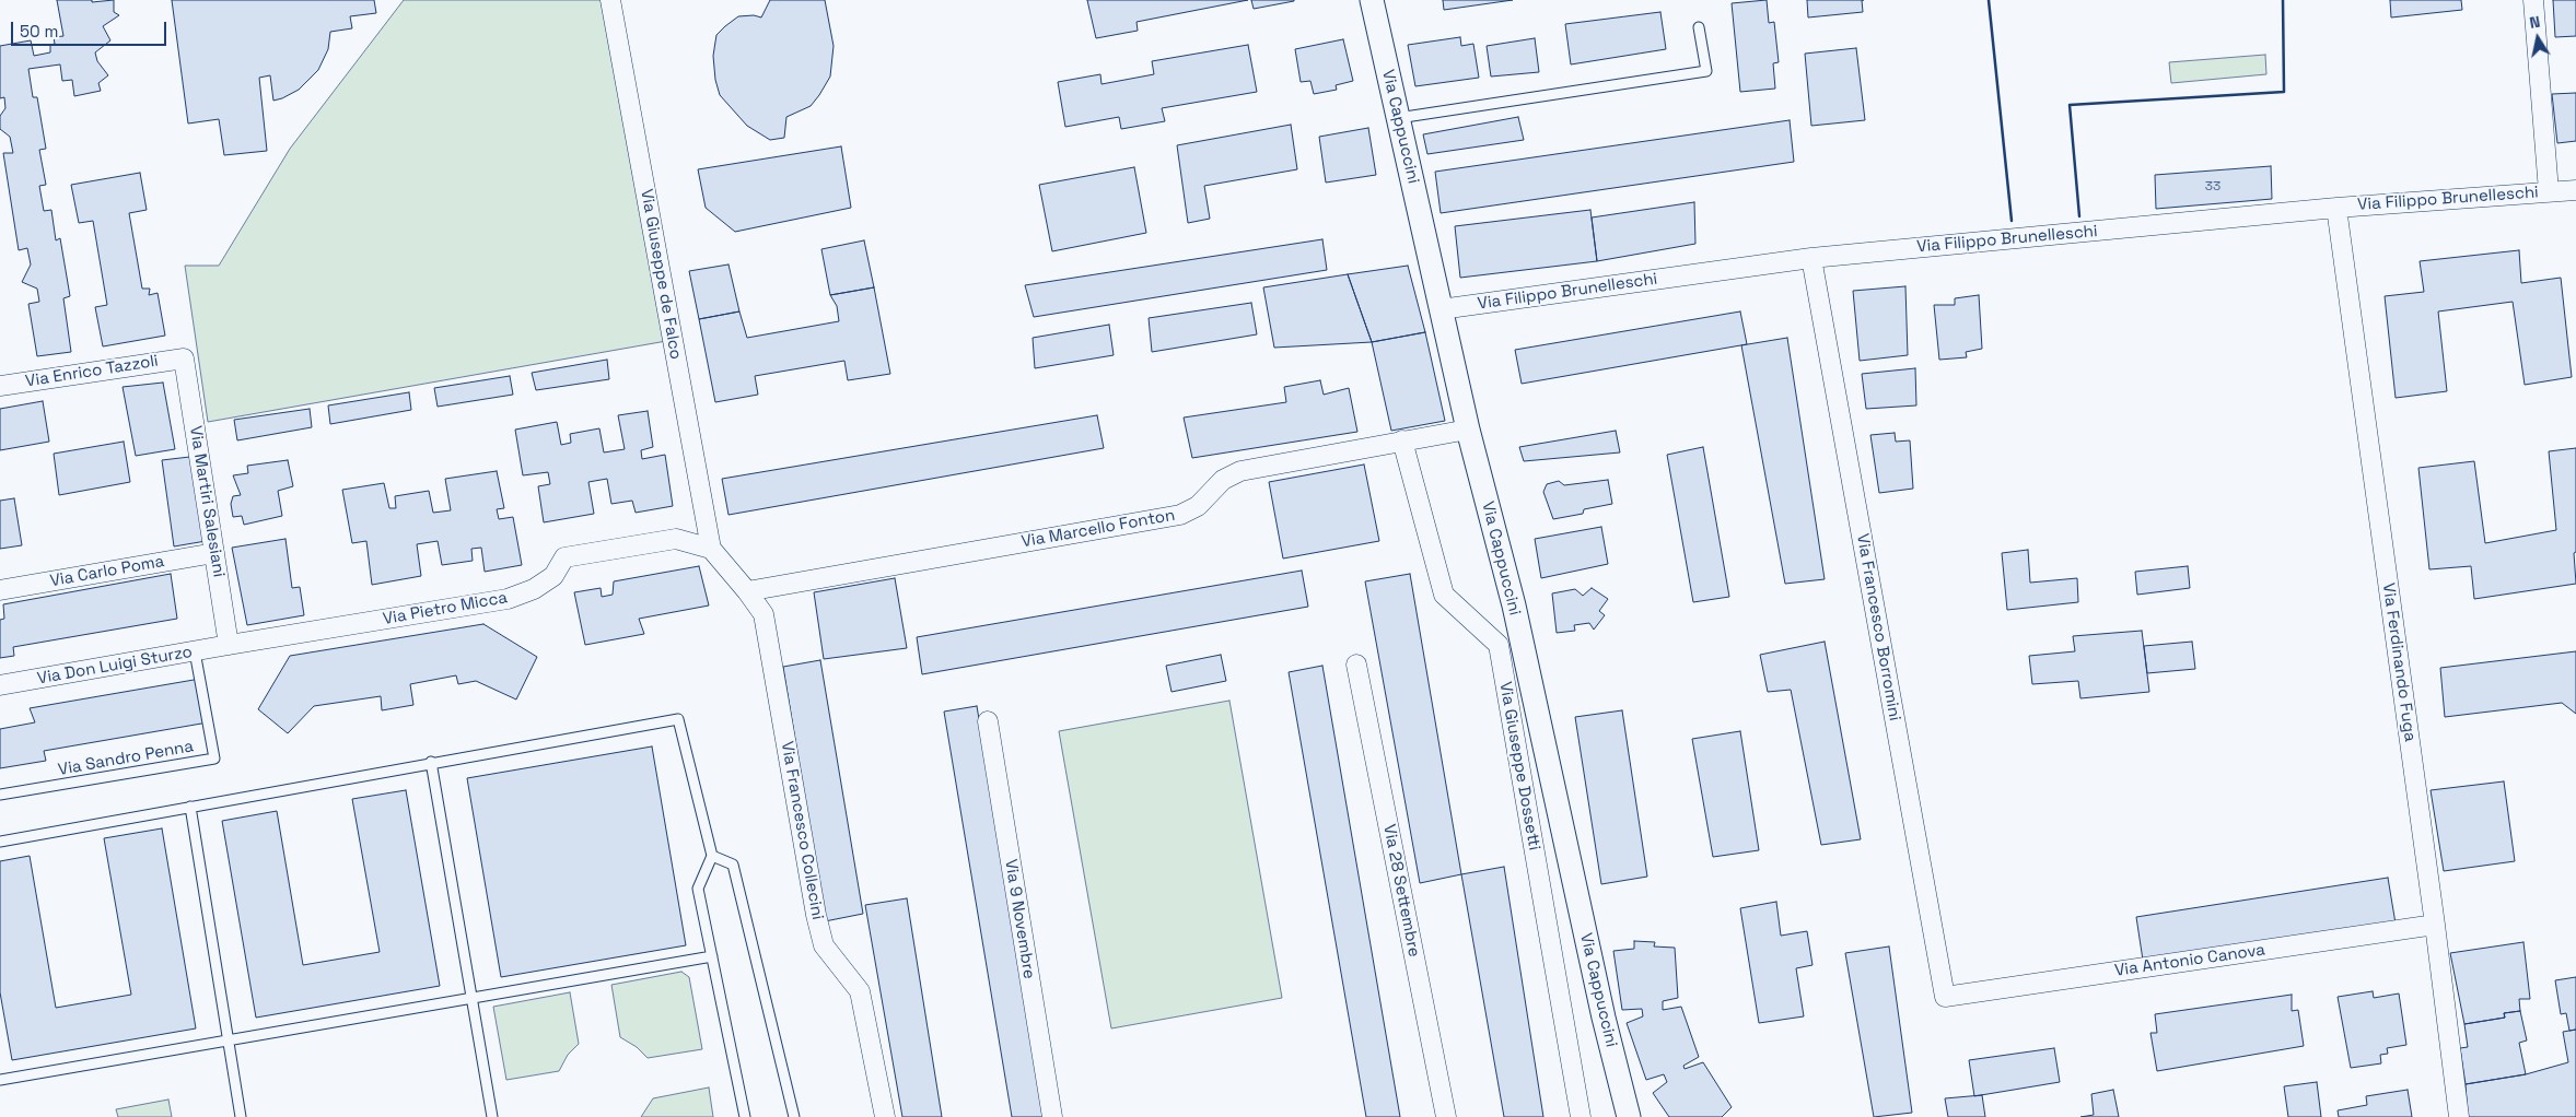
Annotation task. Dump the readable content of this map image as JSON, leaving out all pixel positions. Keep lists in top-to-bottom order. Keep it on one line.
{"streets":{"street":["Via Cappuccini","Via Filippo Brunelleschi","Via Giuseppe de Falco","Via Enrico Tazzoli","Via Martiri Salesiani","Via Marcello Fonton","Via Carlo Poma","Via Pietro Micca","Via Francesco Borromini","Via Ferdinando Fuga","Via Don Luigi Sturzo","Via Giuseppe Dossetti","Via Francesco Collecini","Via 28 Settembre","Via 9 Novembre","Via Antonio Canova"],"lane":["Via Sandro Penna"]},"crossings":[["Via Cappuccini","Via Filippo Brunelleschi"],["Via Cappuccini","Via Marcello Fonton"],["Via Filippo Brunelleschi","Via Francesco Borromini"],["Via Filippo Brunelleschi","Via Ferdinando Fuga"],["Via Giuseppe de Falco","Via Pietro Micca"],["Via Giuseppe de Falco","Via Francesco Collecini"],["Via Enrico Tazzoli","Via Martiri Salesiani"],["Via Martiri Salesiani","Via Carlo Poma"],["Via Martiri Salesiani","Via Pietro Micca"],["Via Martiri Salesiani","Via Don Luigi Sturzo"],["Via Marcello Fonton","Via Giuseppe Dossetti"],["Via Marcello Fonton","Via Francesco Collecini"],["Via Pietro Micca","Via Don Luigi Sturzo"],["Via Pietro Micca","Via Francesco Collecini"],["Via Francesco Borromini","Via Antonio Canova"],["Via Ferdinando Fuga","Via Antonio Canova"],["Via Don Luigi Sturzo","Via Sandro Penna"]],"house_numbers":["33"],"scale_bar":"50 m","north":"top"}
